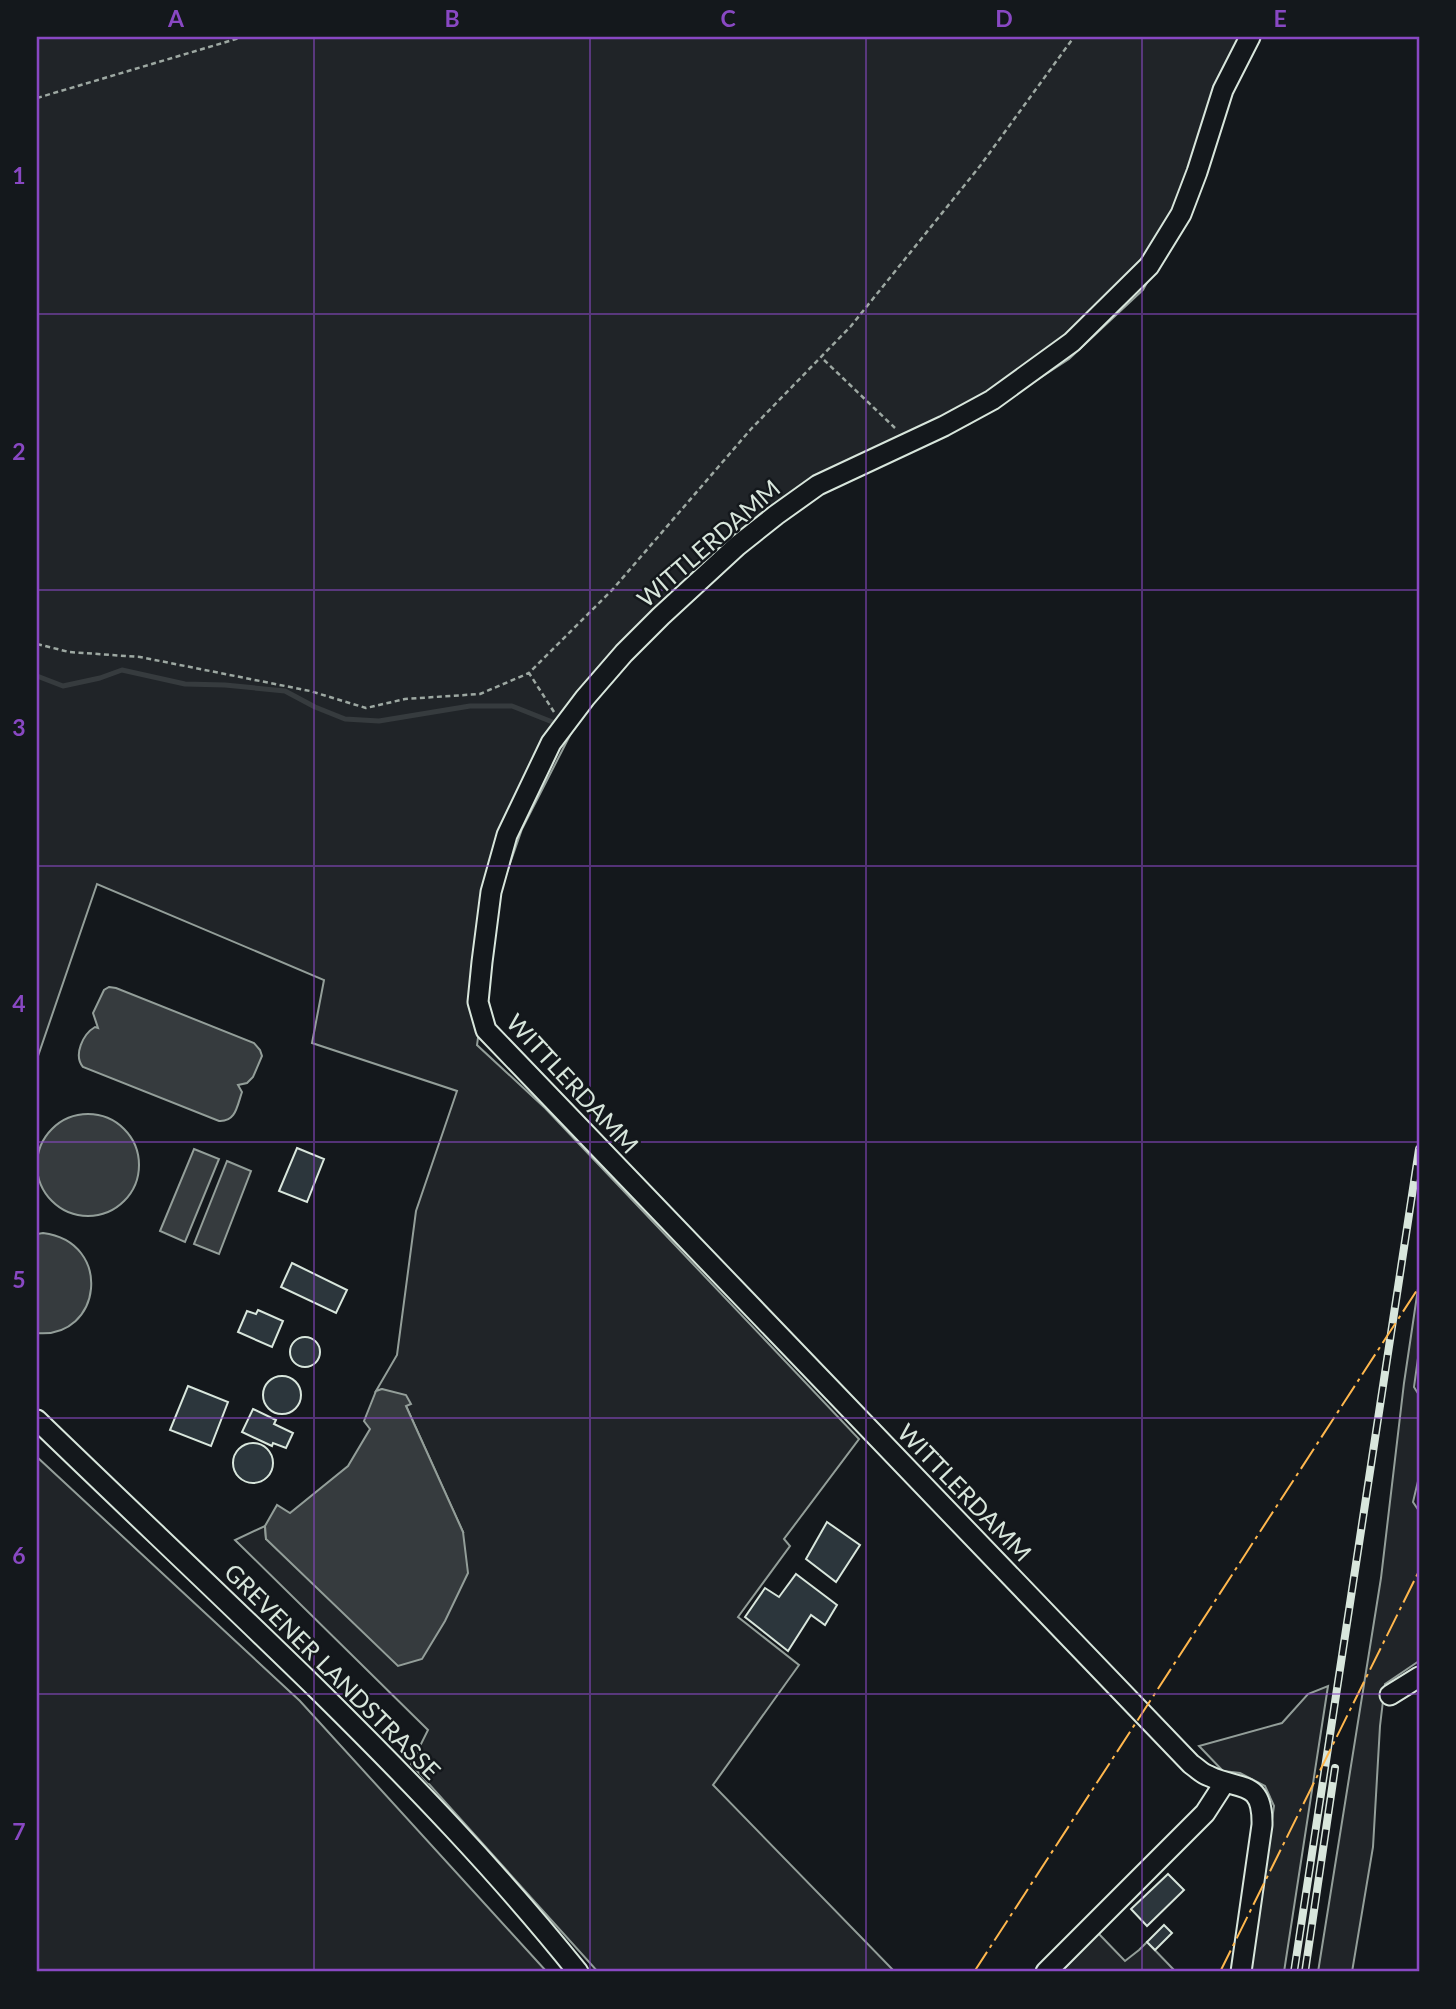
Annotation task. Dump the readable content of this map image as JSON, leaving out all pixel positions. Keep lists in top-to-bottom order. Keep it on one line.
{"streets":{"street":["WITTLERDAMM","GREVENER LANDSTRASSE"]},"grid":{"columns":["A","B","C","D","E"],"rows":["1","2","3","4","5","6","7"]}}
